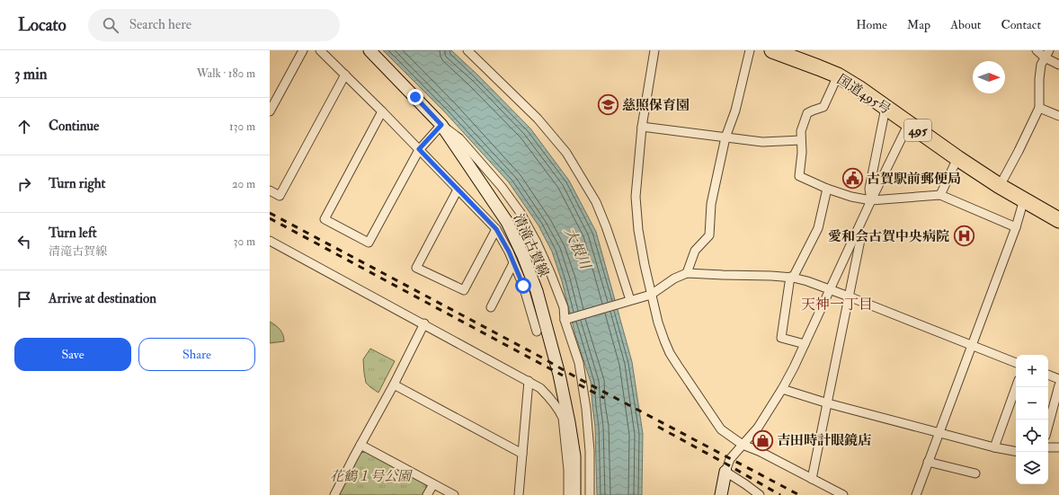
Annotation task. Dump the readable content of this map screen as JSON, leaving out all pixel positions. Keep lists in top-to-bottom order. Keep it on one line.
{"streets":{"highway":["国道495号","495"],"main road":["清滝古賀線"]},"districts":["天神一丁目"],"water":["大根川"],"parks":["花鶴１号公園"],"places":{"school or university":["慈照保育園"],"public building":["古賀駅前郵便局"],"hospital":["愛和会古賀中央病院"],"shop":["吉田時計眼鏡店"]},"north":"right","page":{"header":"Locato","search":"Search here","nav":["Home","Map","About","Contact"],"heading":["3 min","Walk · 180 m"],"list":[["Continue","130 m"],["Turn right","20 m"],["Turn left","清滝古賀線","30 m"],"Arrive at destination"],"buttons":["Save","Share"],"map_buttons":["+","−"]}}
